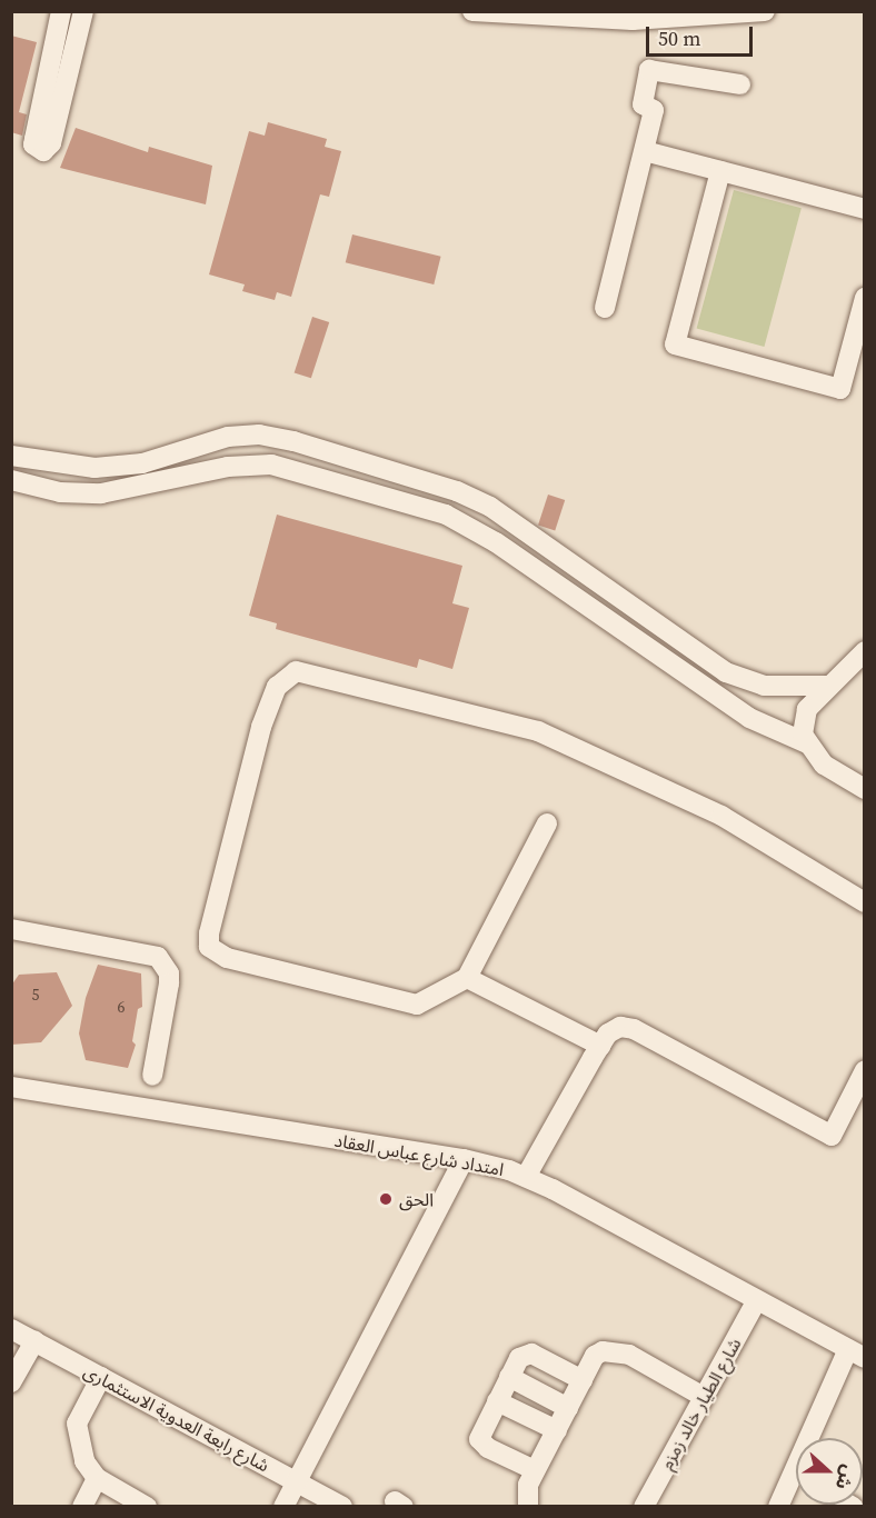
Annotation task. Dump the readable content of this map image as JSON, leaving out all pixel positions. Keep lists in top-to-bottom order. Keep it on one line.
{"streets":{"street":["امتداد شارع عباس العقاد","شارع الطيار خالد زمزم","شارع رابعة العدوية الاستثمارى"]},"crossings":[["امتداد شارع عباس العقاد","شارع الطيار خالد زمزم"]],"places":["الحق"],"house_numbers":["5","6"],"scale_bar":"50 m","north":"right"}
